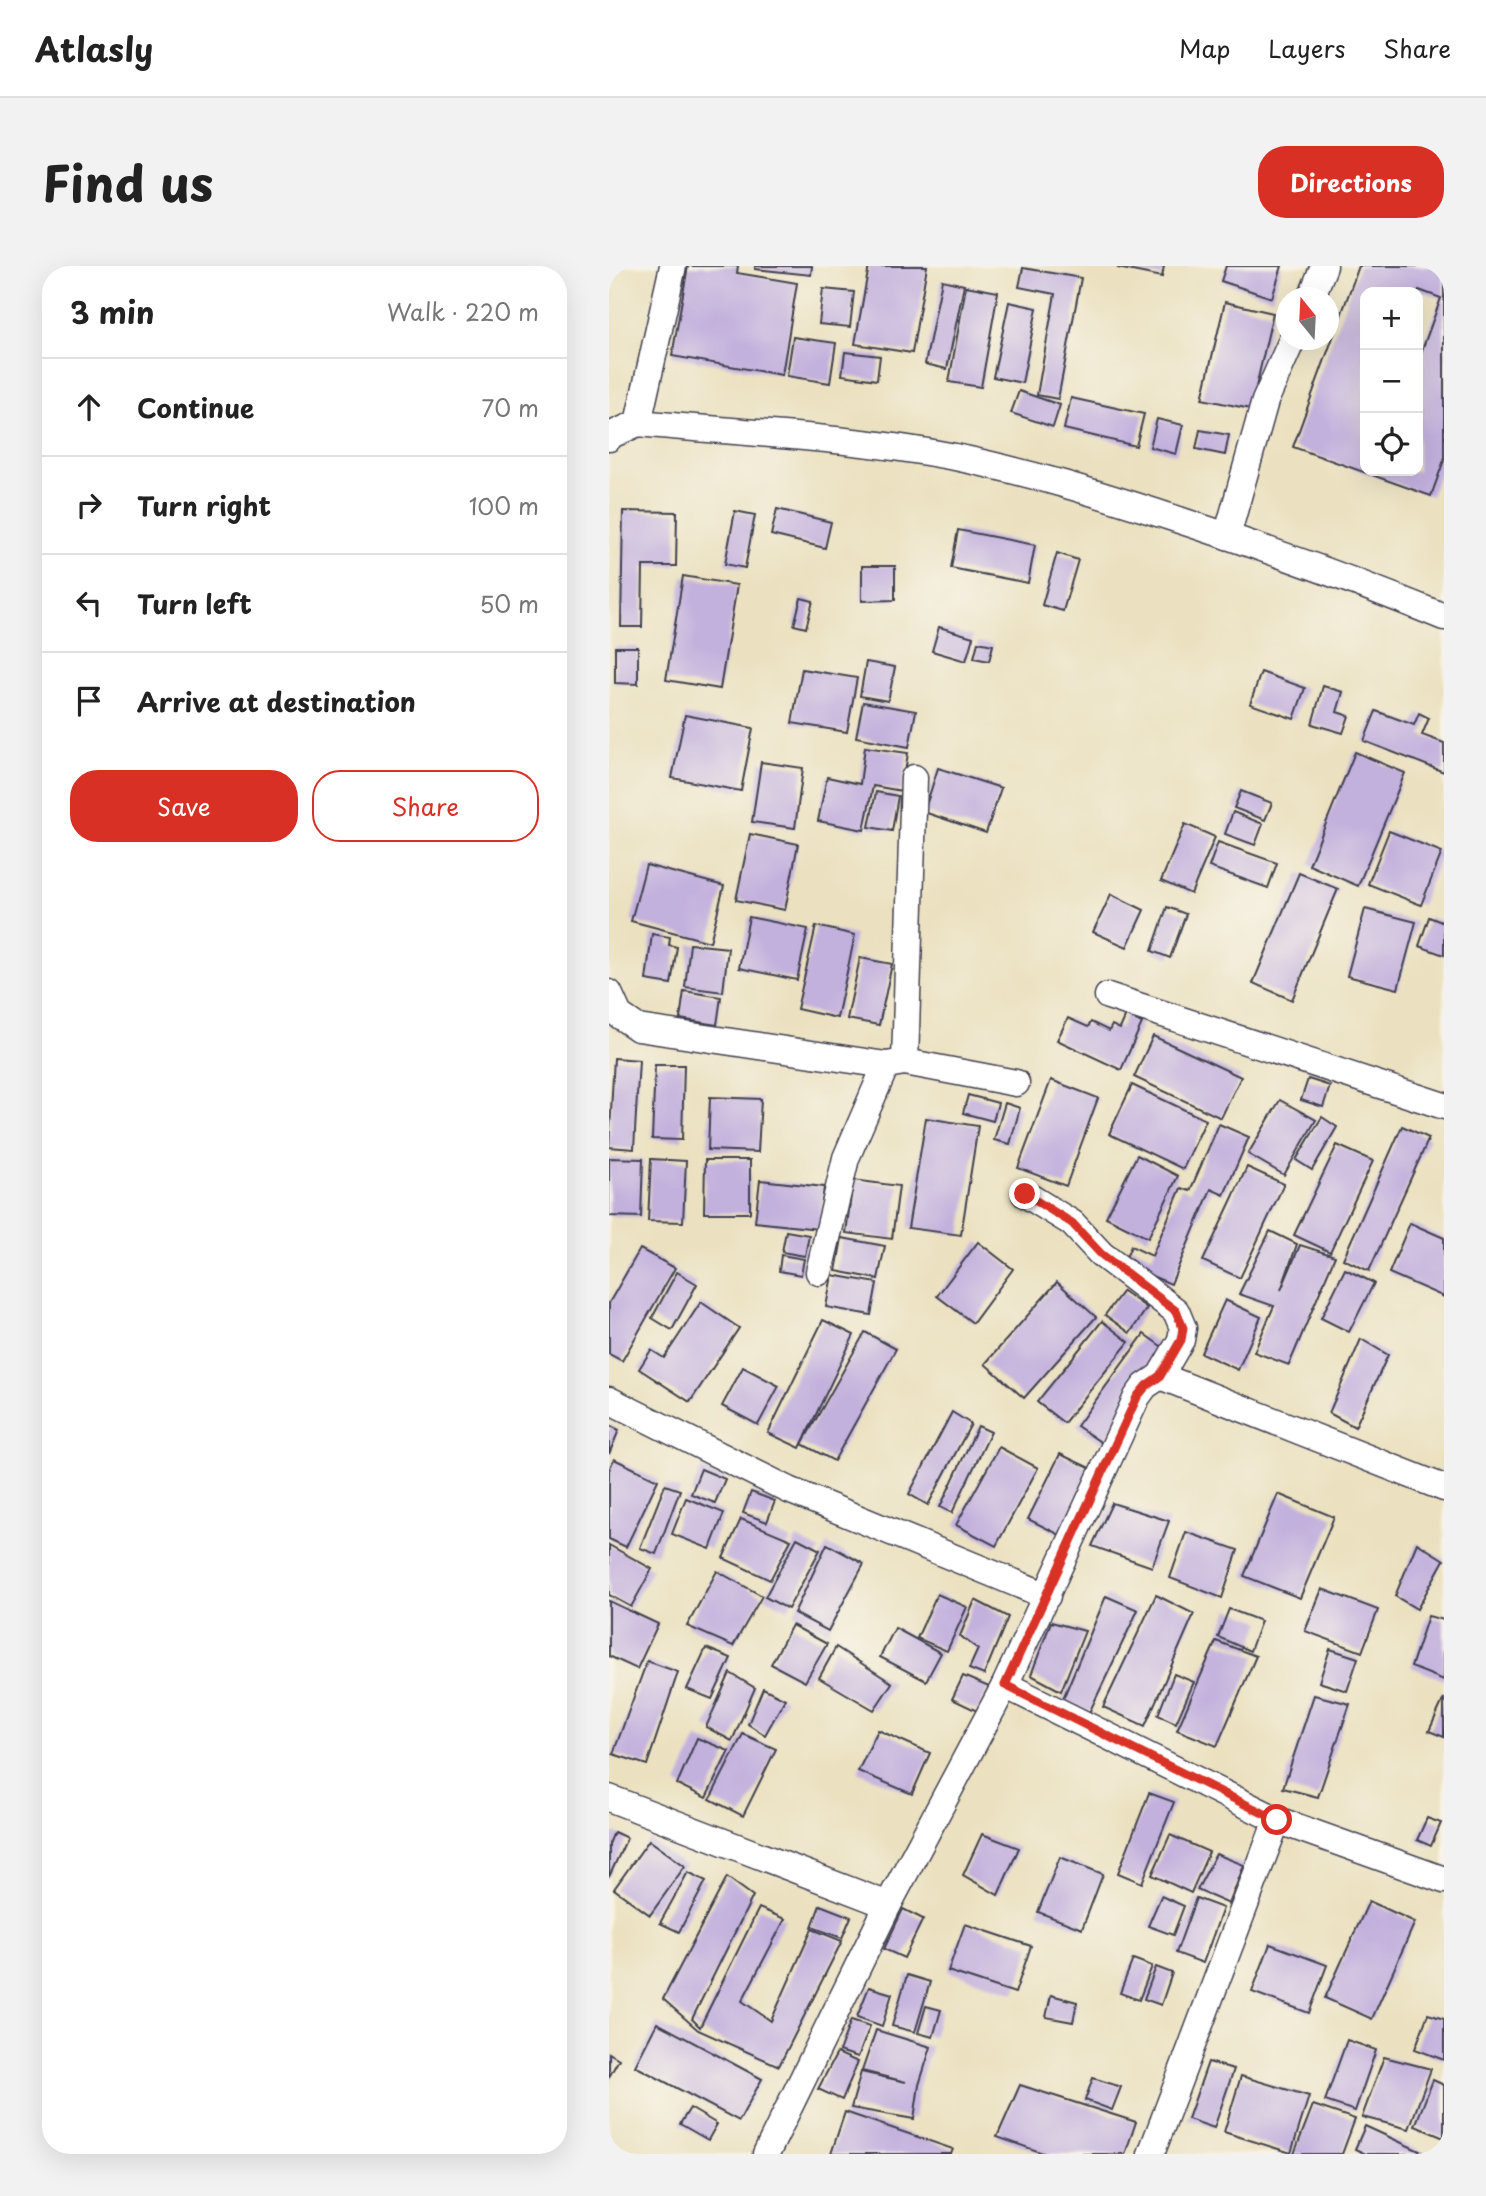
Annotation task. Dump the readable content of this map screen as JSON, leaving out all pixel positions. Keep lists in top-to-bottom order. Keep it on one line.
{"north":"top","page":{"header":"Atlasly","nav":["Map","Layers","Share"],"title":"Find us","buttons":["Directions",["Save","Share"]],"heading":["3 min","Walk · 220 m"],"map_buttons":["+","−"],"list":[["Continue","70 m"],["Turn right","100 m"],["Turn left","50 m"],"Arrive at destination"]}}
